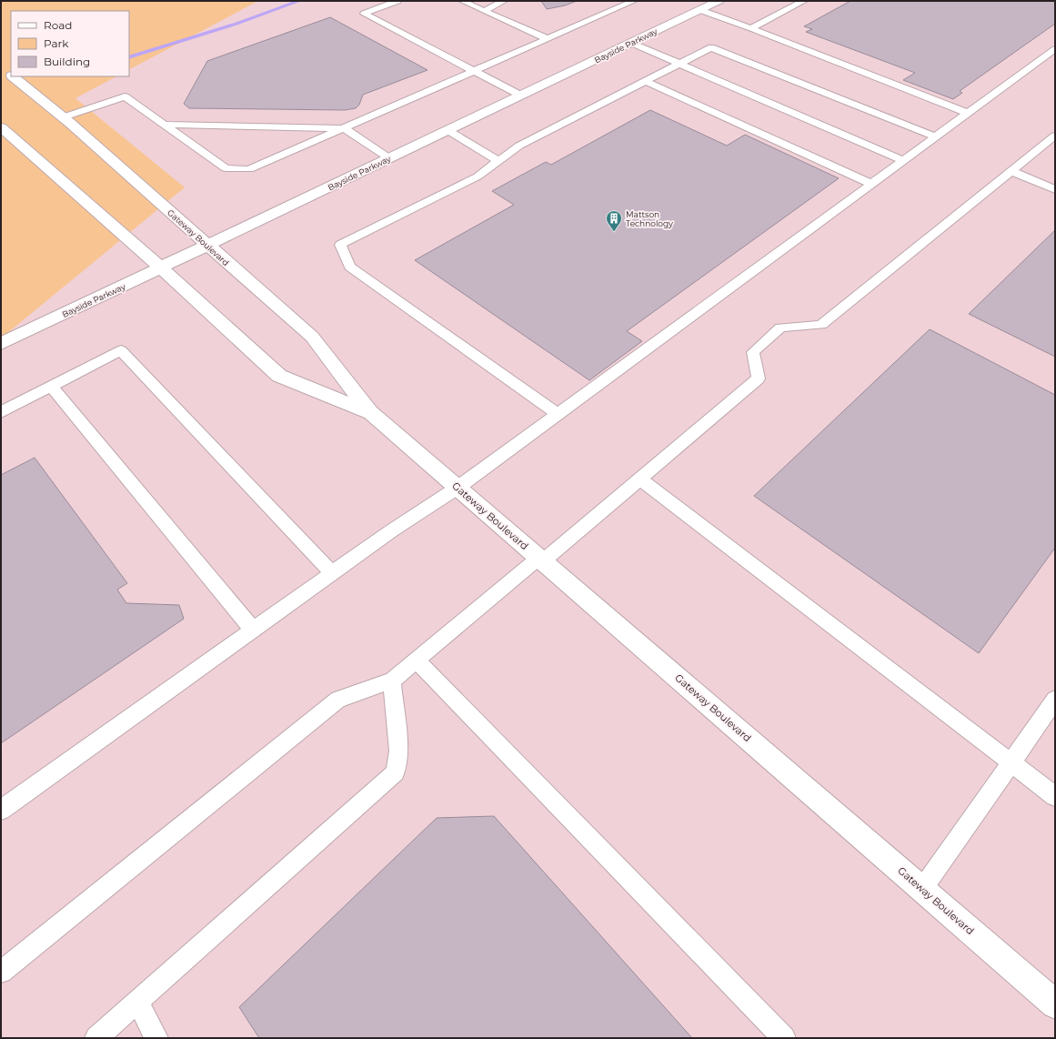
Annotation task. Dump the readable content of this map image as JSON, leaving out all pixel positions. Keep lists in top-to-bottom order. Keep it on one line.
{"streets":{"street":["Bayside Parkway","Gateway Boulevard"]},"crossings":[["Bayside Parkway","Gateway Boulevard"]],"places":{"building":["Mattson Technology"]},"legend":["Road","Park","Building"]}
